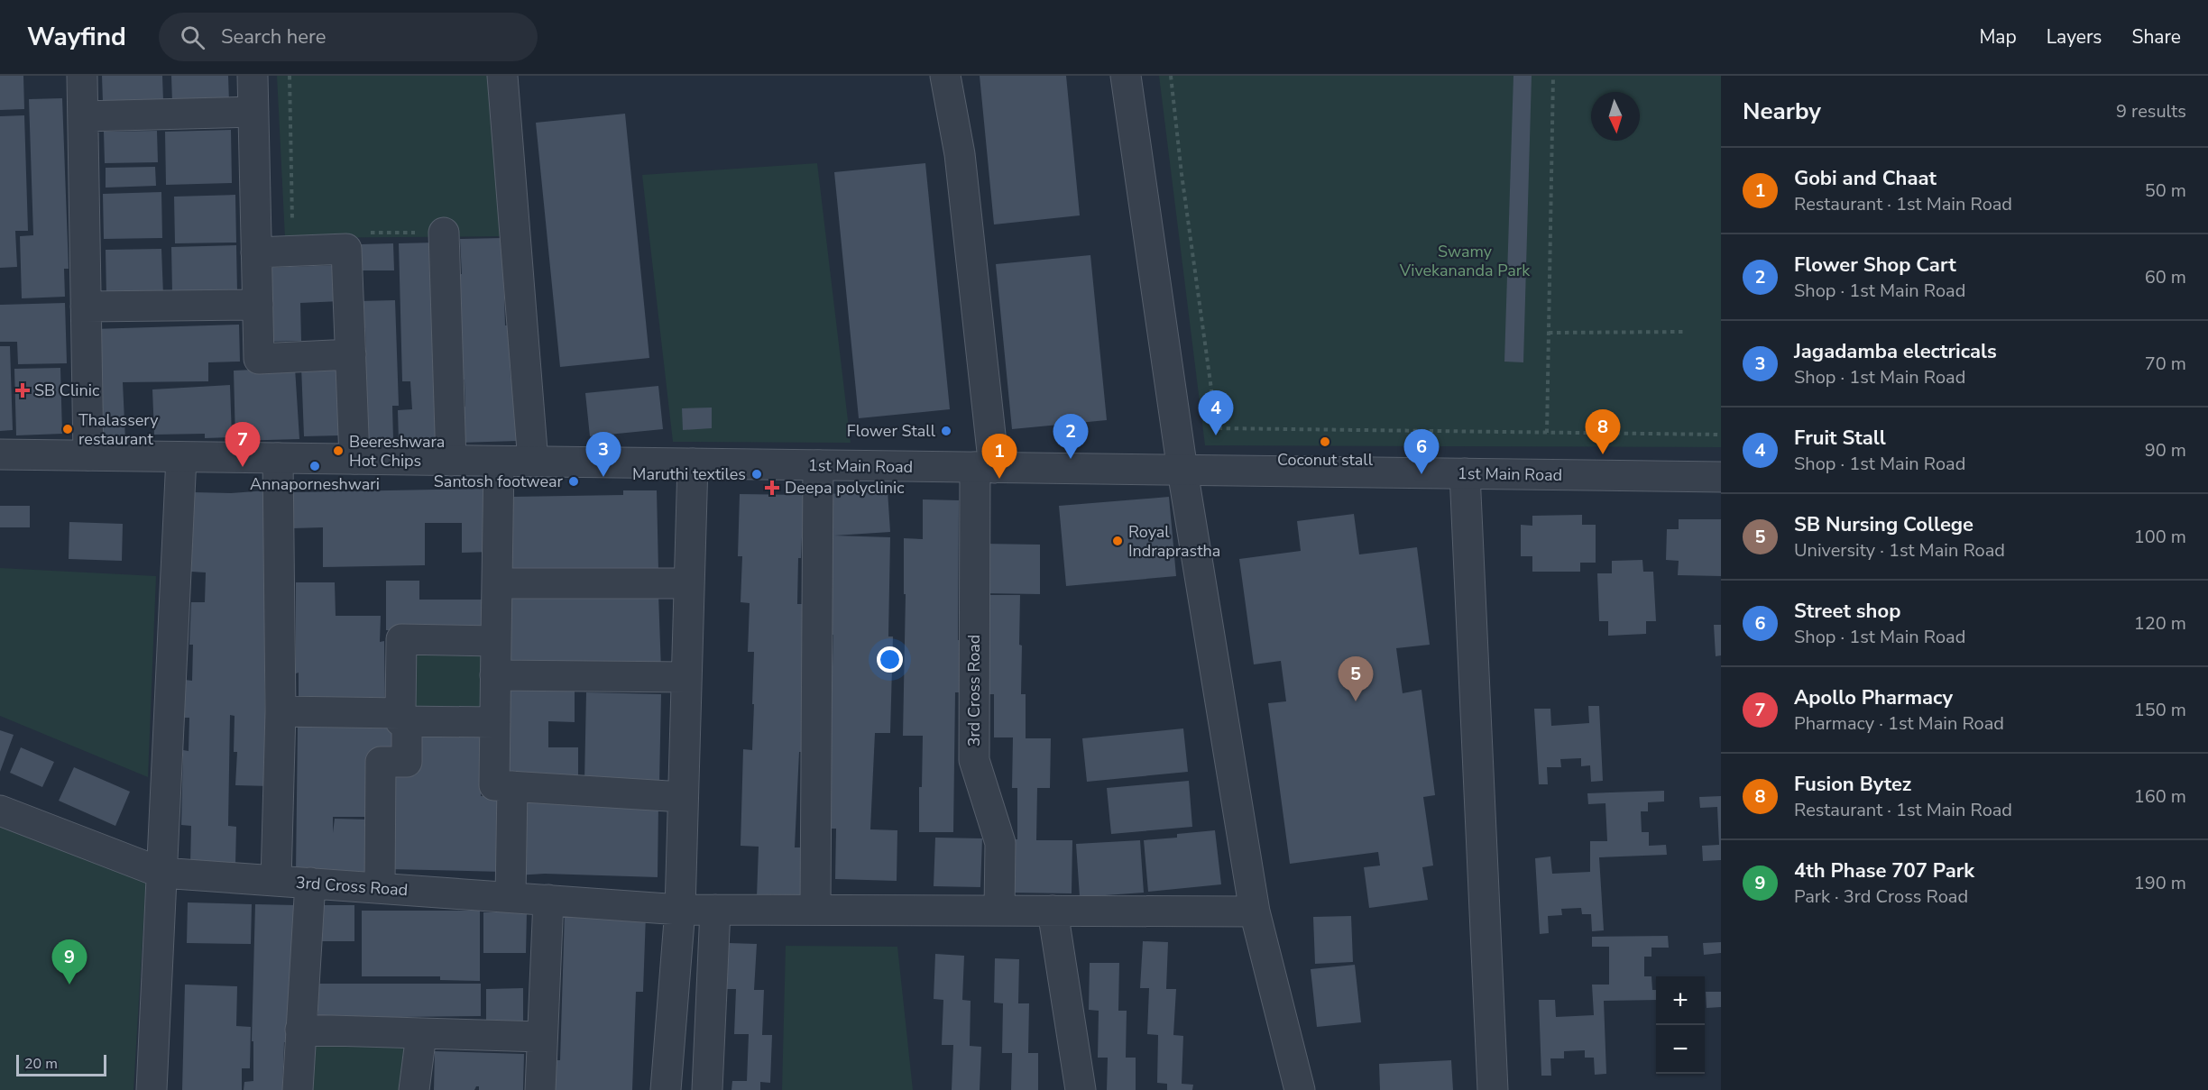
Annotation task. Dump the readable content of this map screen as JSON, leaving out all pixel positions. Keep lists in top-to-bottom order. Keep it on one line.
{"streets":{"street":["1st Main Road","3rd Cross Road"]},"crossings":[["1st Main Road","3rd Cross Road"]],"parks":["Swamy Vivekananda Park"],"places":{"health":["SB Clinic","Deepa polyclinic"],"other":["Thalassery restaurant","Flower Stall","Coconut stall","Beereshwara Hot Chips","Annaporneshwari","Maruthi textiles","Santosh footwear","Royal Indraprastha"]},"scale_bar":"20 m","north":"bottom","page":{"header":"Wayfind","search":"Search here","nav":["Map","Layers","Share"],"heading":["Nearby","9 results"],"list":[{"mark":"1","name":"Gobi and Chaat","note":"Restaurant · 1st Main Road","value":"50 m"},{"mark":"2","name":"Flower Shop Cart","note":"Shop · 1st Main Road","value":"60 m"},{"mark":"3","name":"Jagadamba electricals","note":"Shop · 1st Main Road","value":"70 m"},{"mark":"4","name":"Fruit Stall","note":"Shop · 1st Main Road","value":"90 m"},{"mark":"5","name":"SB Nursing College","note":"University · 1st Main Road","value":"100 m"},{"mark":"6","name":"Street shop","note":"Shop · 1st Main Road","value":"120 m"},{"mark":"7","name":"Apollo Pharmacy","note":"Pharmacy · 1st Main Road","value":"150 m"},{"mark":"8","name":"Fusion Bytez","note":"Restaurant · 1st Main Road","value":"160 m"},{"mark":"9","name":"4th Phase 707 Park","note":"Park · 3rd Cross Road","value":"190 m"}],"pins":["4","8","2","7","6","3","1","5","9"],"map_buttons":["+","−"],"scale":"20 m"}}
